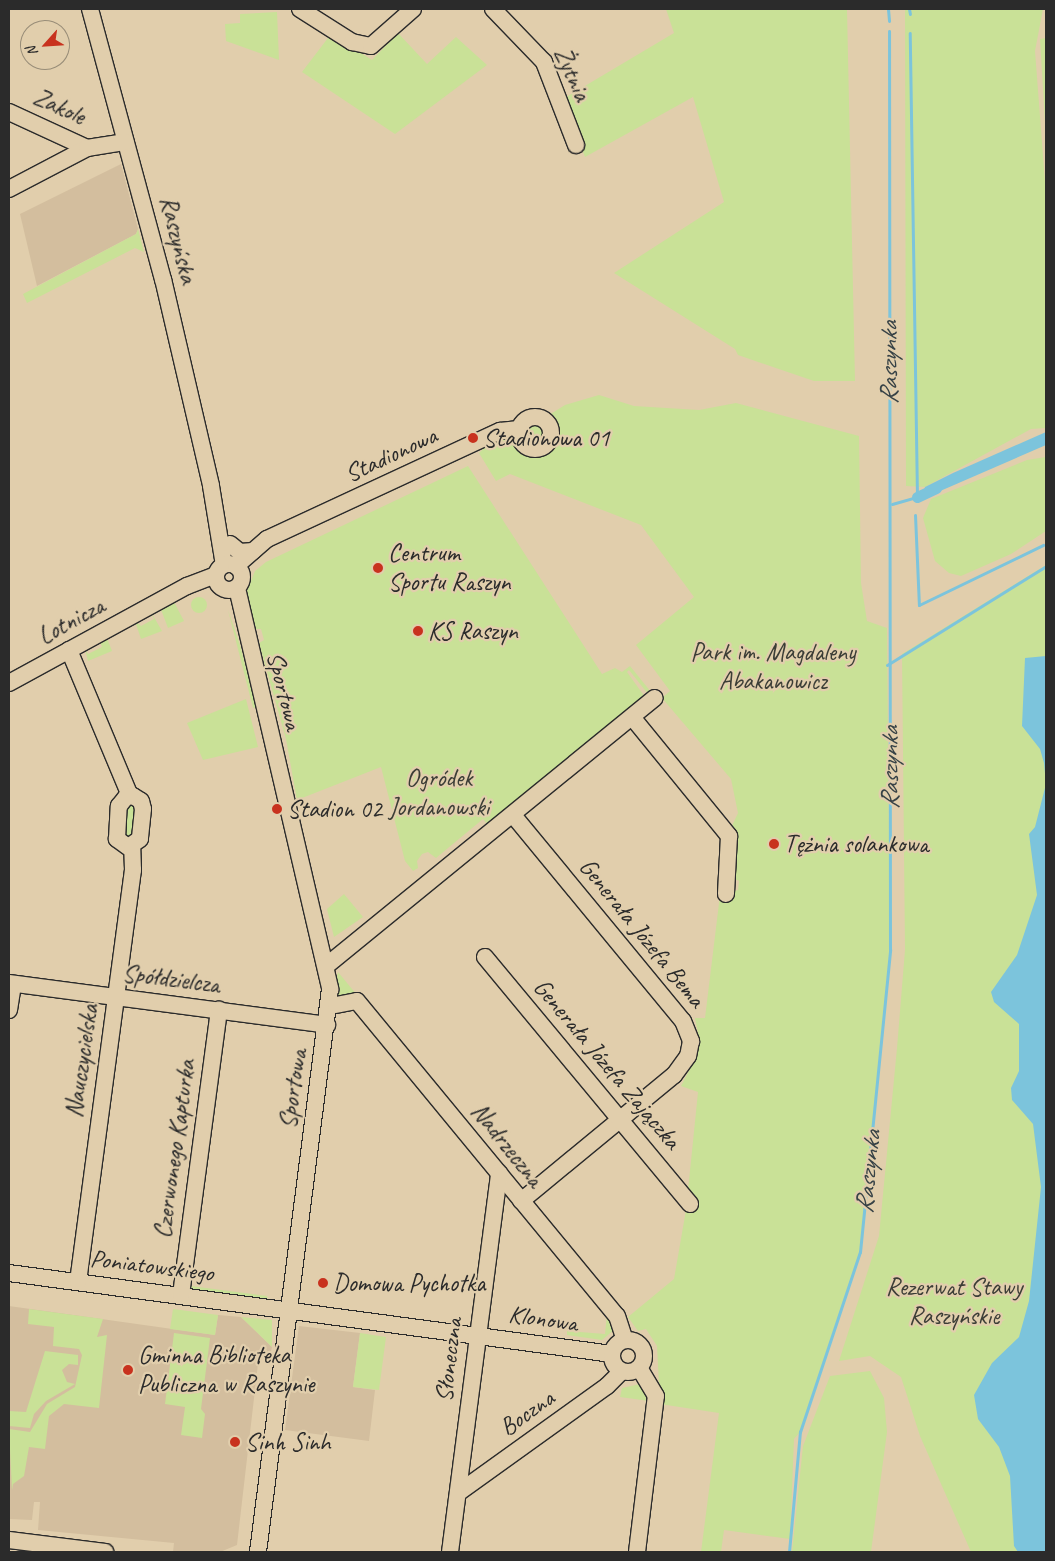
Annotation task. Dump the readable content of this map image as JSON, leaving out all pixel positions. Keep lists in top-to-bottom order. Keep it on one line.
{"streets":{"street":["Żytnia","Zakole","Raszyńska","Stadionowa","Lotnicza","Sportowa","Generała Józefa Bema","Spółdzielcza","Nauczycielska","Generała Józefa Zajączka","Nadrzeczna","Czerwonego Kapturka","Poniatowskiego","Klonowa","Słoneczna","Boczna"]},"crossings":[["Raszyńska","Stadionowa"],["Raszyńska","Lotnicza"],["Raszyńska","Sportowa"],["Stadionowa","Lotnicza"],["Stadionowa","Sportowa"],["Lotnicza","Sportowa"],["Lotnicza","Nauczycielska"],["Sportowa","Spółdzielcza"],["Sportowa","Poniatowskiego"],["Sportowa","Klonowa"],["Generała Józefa Bema","Generała Józefa Zajączka"],["Generała Józefa Bema","Nadrzeczna"],["Spółdzielcza","Nauczycielska"],["Spółdzielcza","Czerwonego Kapturka"],["Nauczycielska","Poniatowskiego"],["Nadrzeczna","Klonowa"],["Nadrzeczna","Słoneczna"],["Nadrzeczna","Boczna"],["Czerwonego Kapturka","Poniatowskiego"],["Poniatowskiego","Klonowa"],["Klonowa","Słoneczna"],["Klonowa","Boczna"],["Słoneczna","Boczna"]],"water":["Raszynka"],"parks":["Park im. Magdaleny Abakanowicz","Ogródek Jordanowski","Rezerwat Stawy Raszyńskie"],"places":["Stadionowa 01","Centrum Sportu Raszyn","KS Raszyn","Stadion 02","Tężnia solankowa","Domowa Pychotka","Gminna Biblioteka Publiczna w Raszynie","Sinh Sinh"],"north":"bottom left"}
